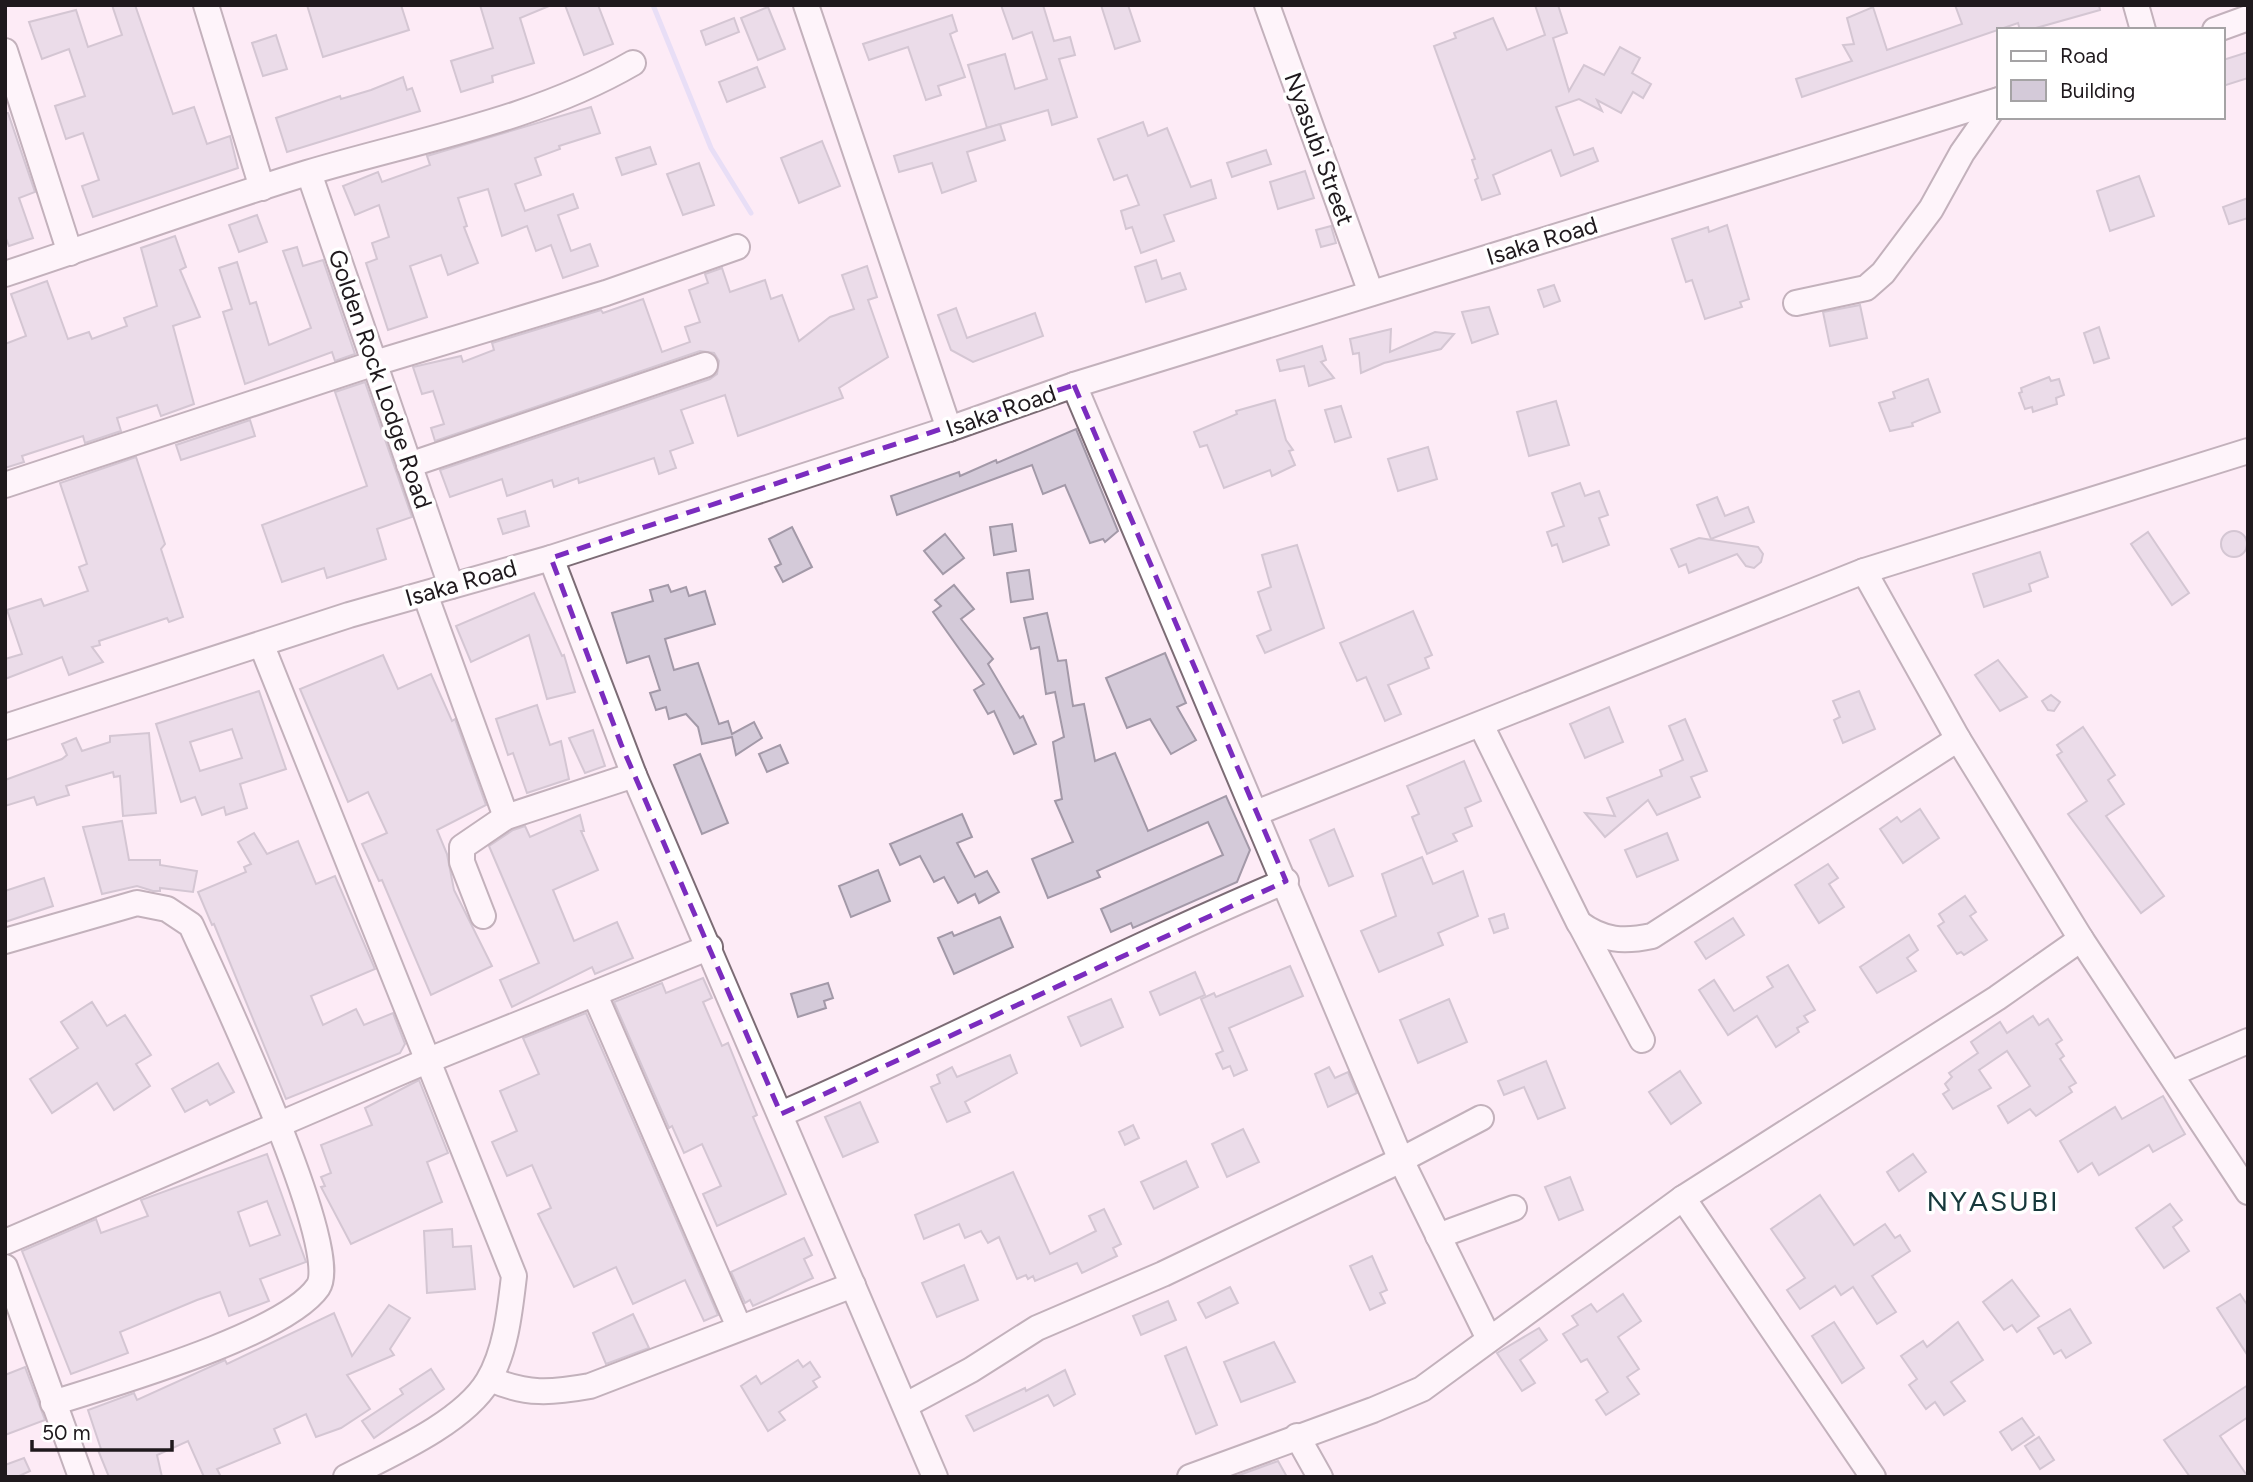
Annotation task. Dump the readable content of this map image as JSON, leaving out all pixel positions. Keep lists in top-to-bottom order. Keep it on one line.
{"streets":{"street":["Nyasubi Street","Isaka Road","Golden Rock Lodge Road"]},"crossings":[["Nyasubi Street","Isaka Road"],["Isaka Road","Golden Rock Lodge Road"]],"districts":["NYASUBI"],"legend":["Road","Building"],"scale_bar":"50 m"}
